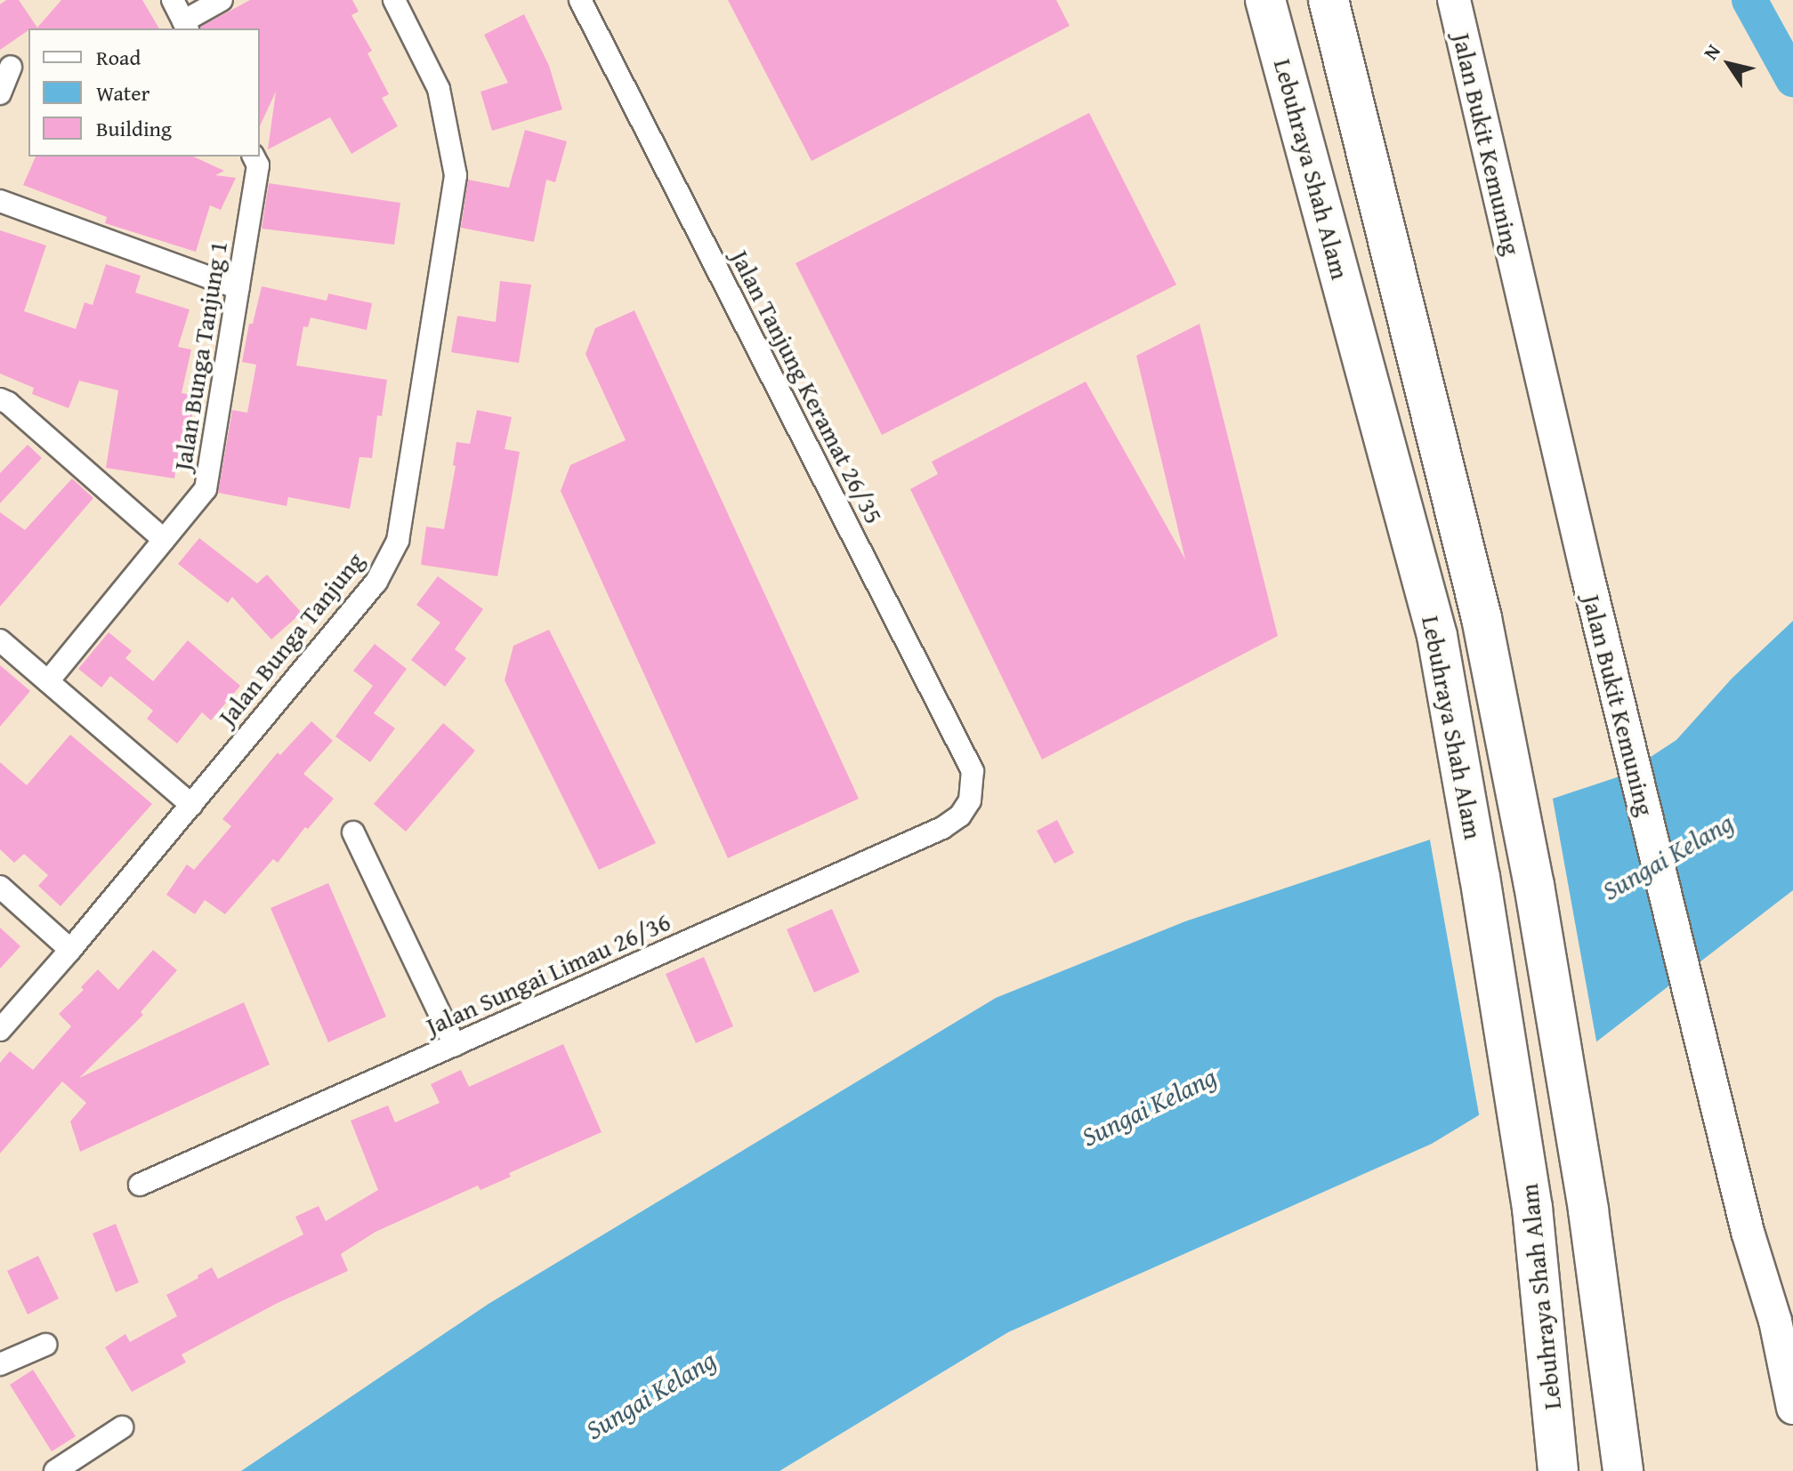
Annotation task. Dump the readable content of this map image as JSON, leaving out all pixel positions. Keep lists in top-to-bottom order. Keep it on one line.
{"streets":{"highway":["Lebuhraya Shah Alam"],"main road":["Jalan Bukit Kemuning"],"street":["Jalan Bunga Tanjung 1","Jalan Tanjung Keramat 26/35","Jalan Bunga Tanjung","Jalan Sungai Limau 26/36"]},"crossings":[["Jalan Tanjung Keramat 26/35","Jalan Sungai Limau 26/36"]],"water":["Sungai Kelang"],"legend":["Road","Water","Building"],"north":"top left"}
